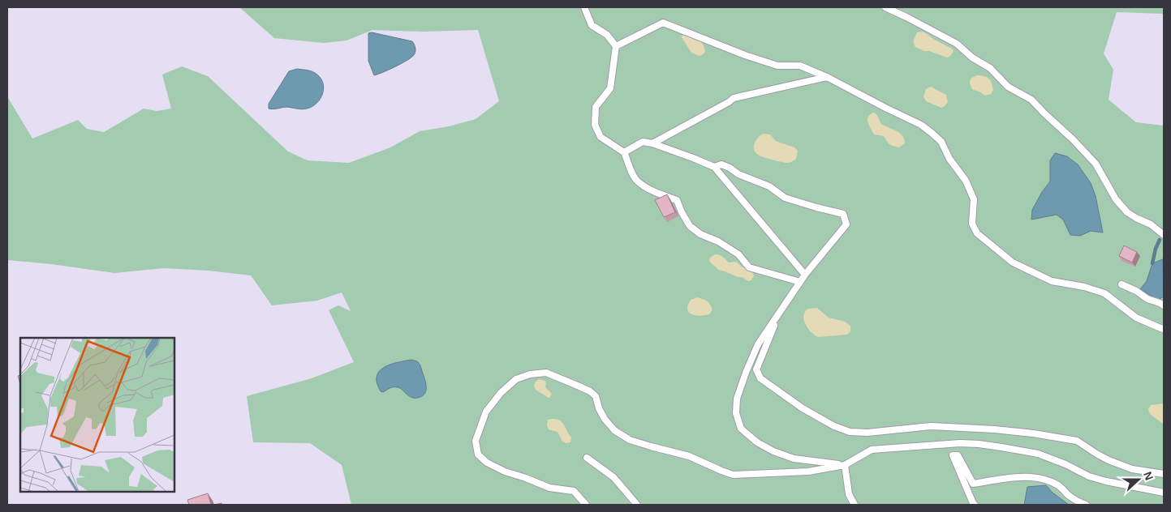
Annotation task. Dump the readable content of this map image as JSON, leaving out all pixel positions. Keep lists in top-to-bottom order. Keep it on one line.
{"north":"right"}
